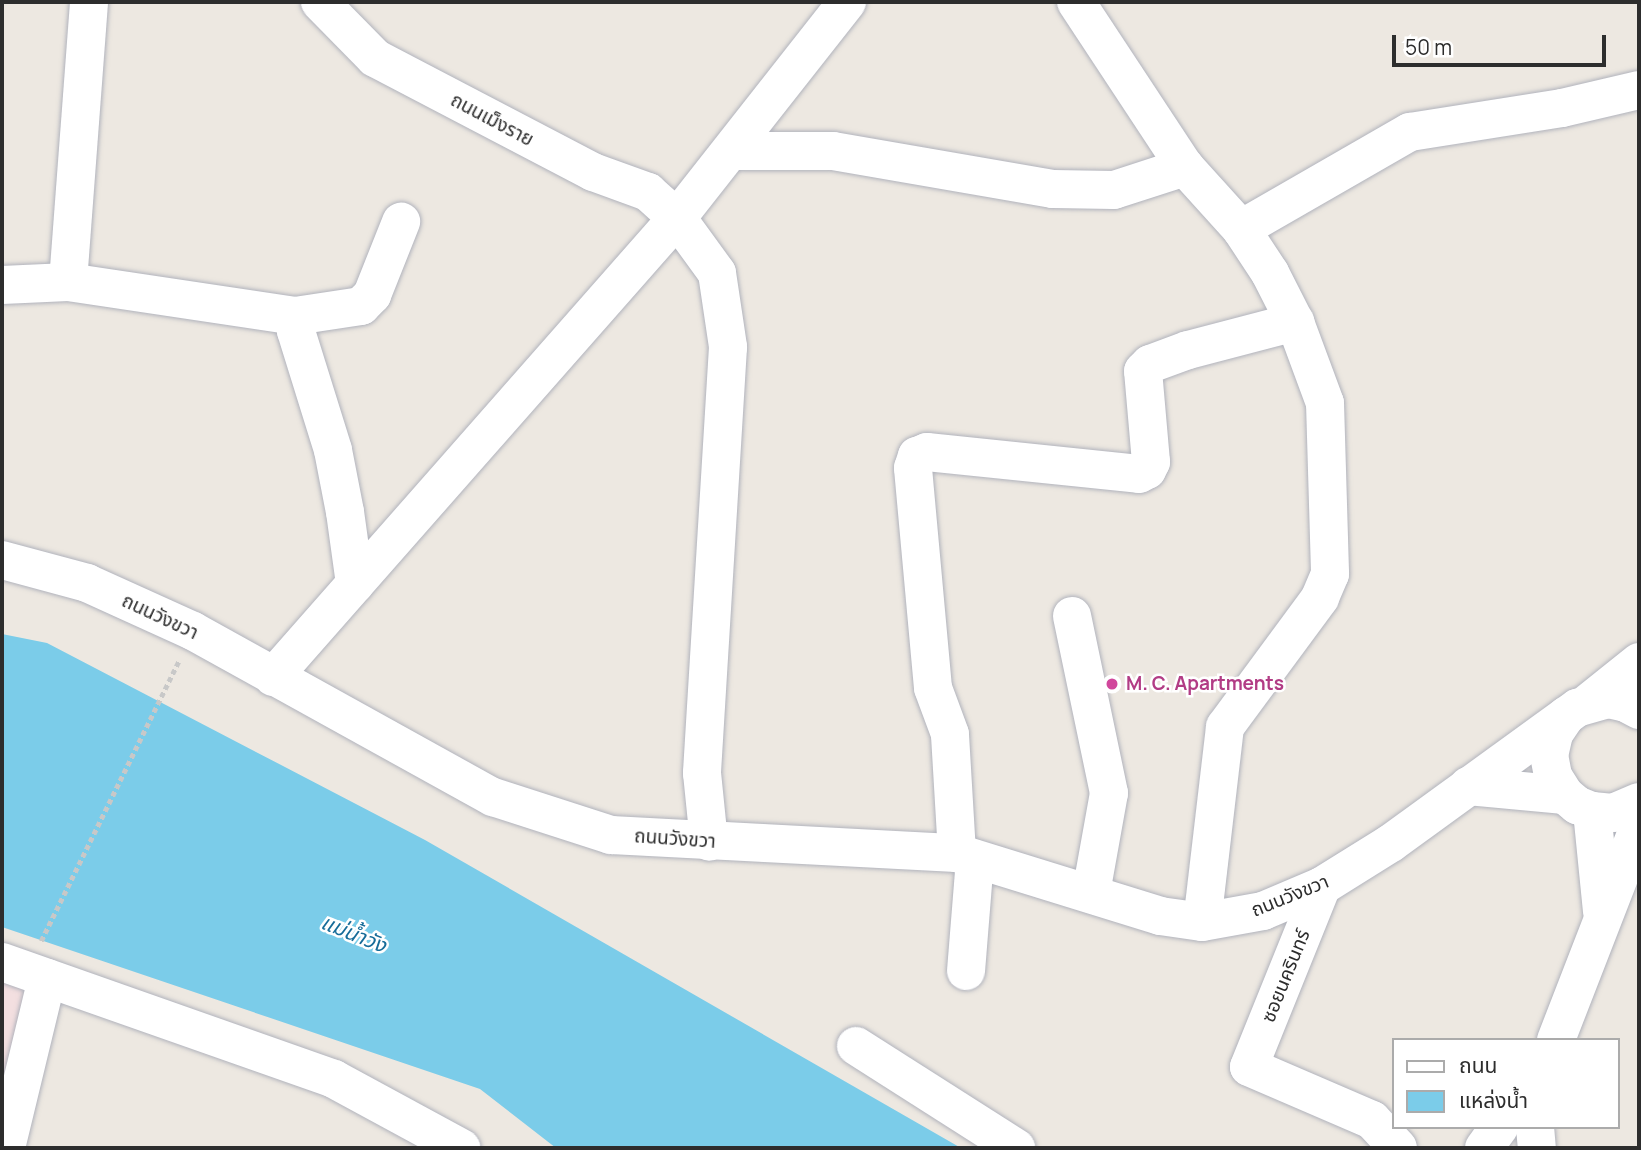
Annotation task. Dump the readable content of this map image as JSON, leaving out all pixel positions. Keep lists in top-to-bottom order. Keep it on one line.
{"streets":{"street":["ถนนเม็งราย","ถนนวังขวา","ซอยนครินทร์"]},"crossings":[["ถนนเม็งราย","ถนนวังขวา"],["ถนนวังขวา","ซอยนครินทร์"]],"water":["แม่น้ำวัง"],"places":["M. C. Apartments"],"legend":["ถนน","แหล่งน้ำ"],"scale_bar":"50 m"}
